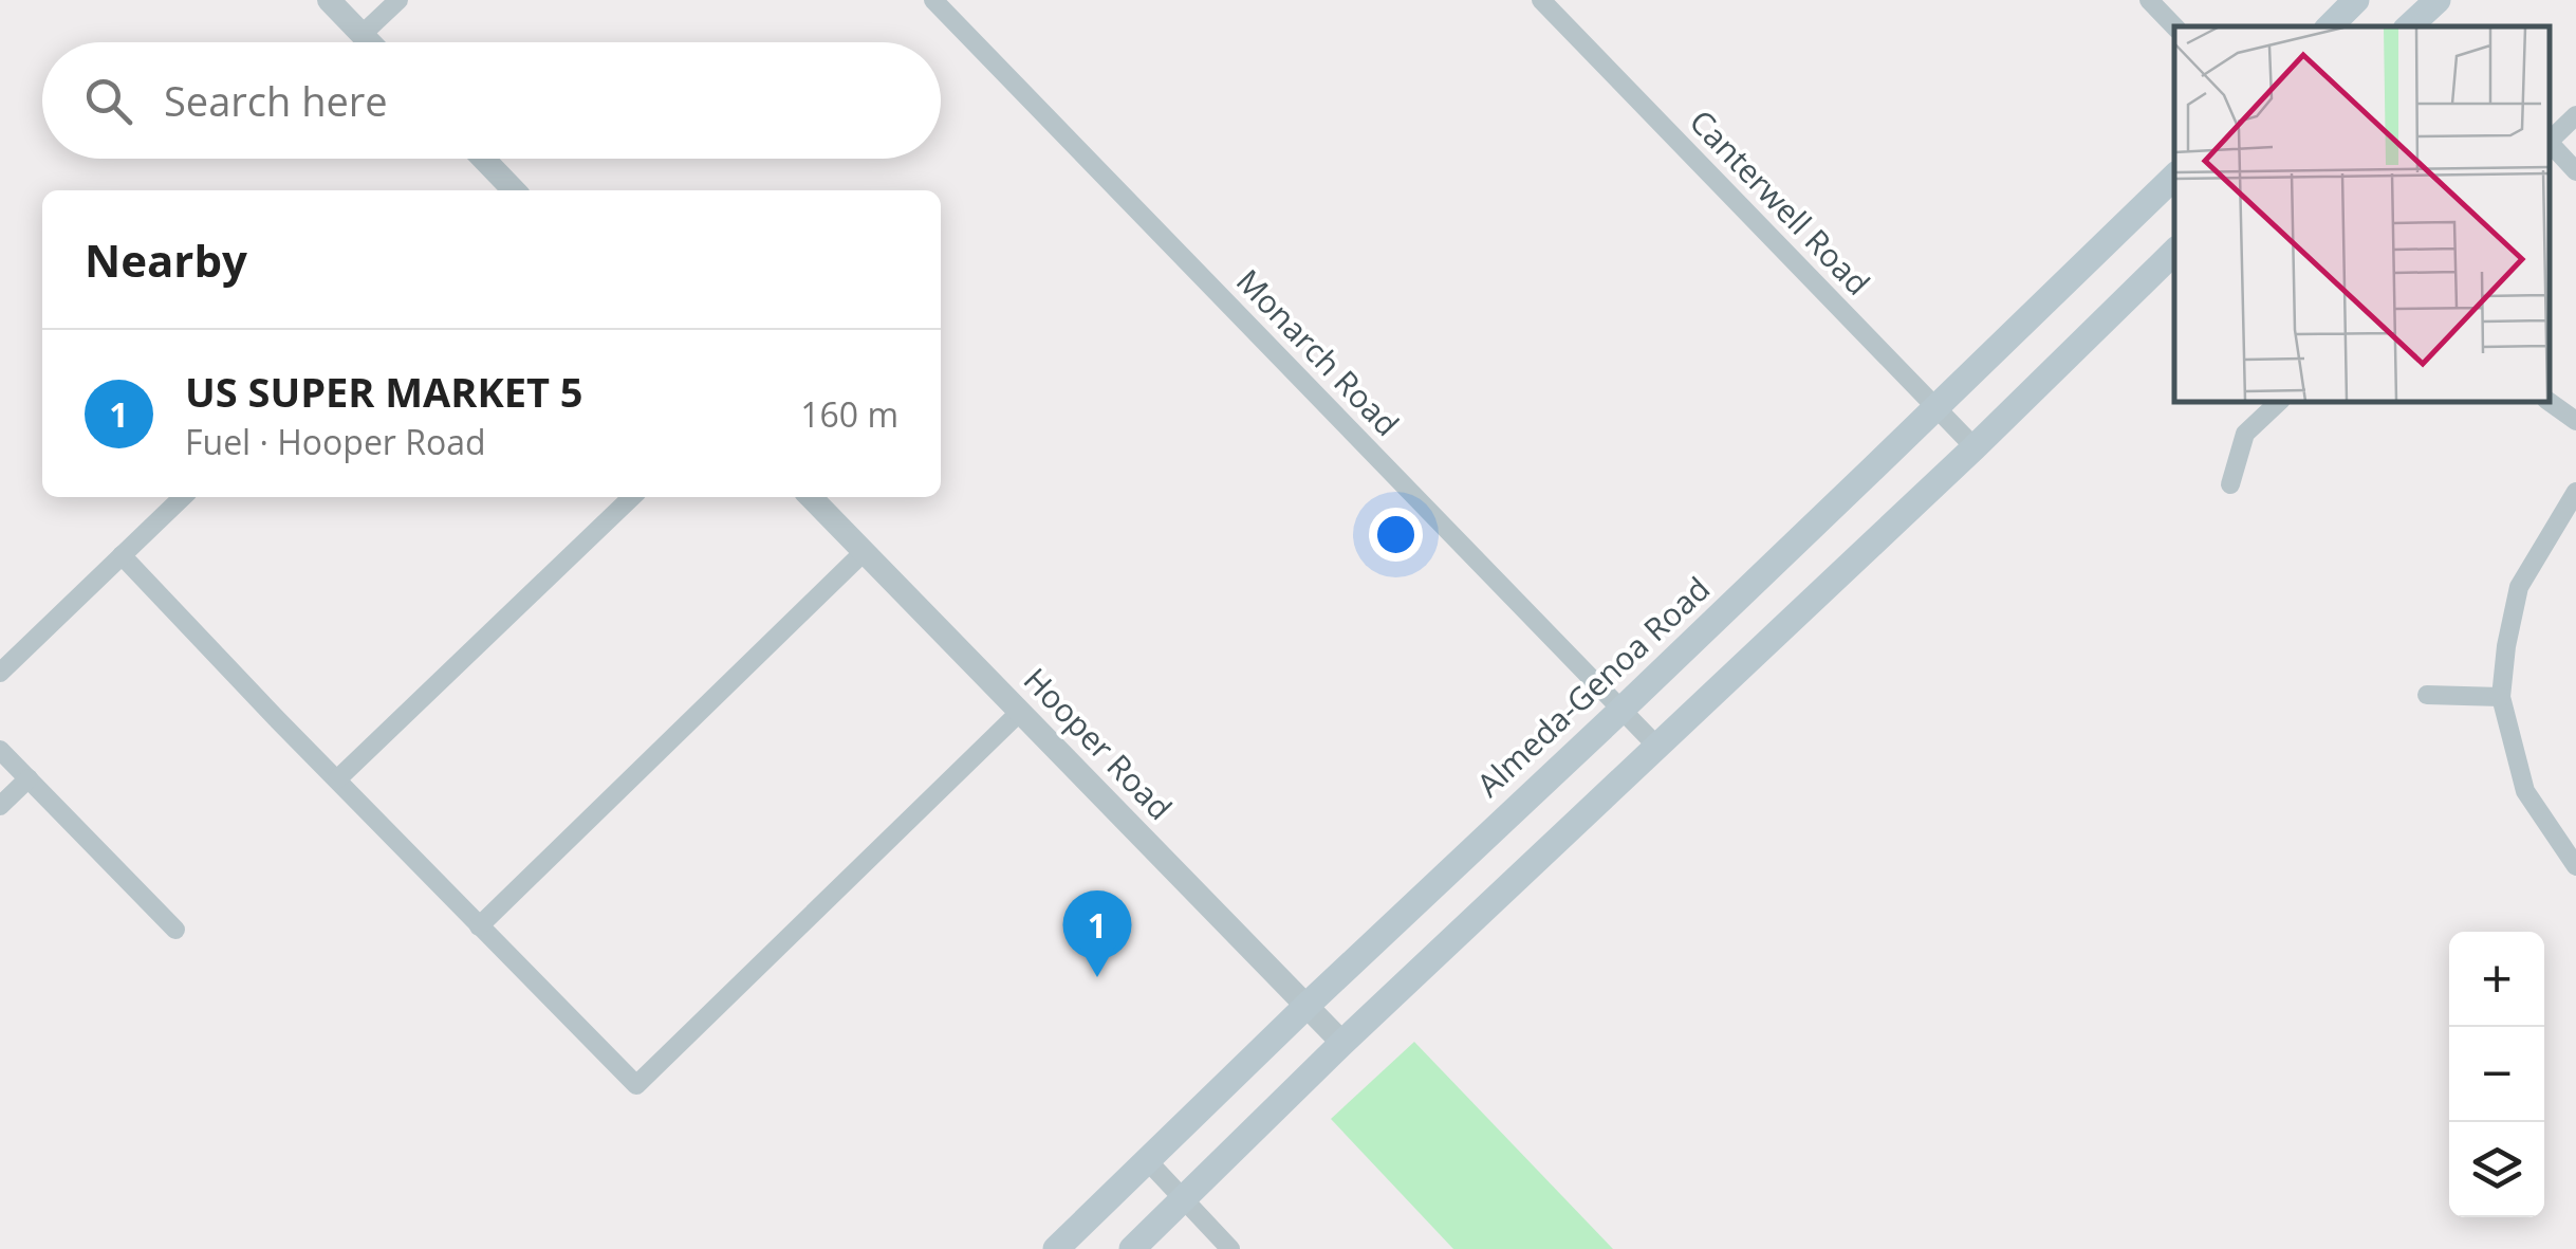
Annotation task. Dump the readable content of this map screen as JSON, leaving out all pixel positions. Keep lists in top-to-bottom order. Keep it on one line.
{"streets":{"main road":["Almeda-Genoa Road"],"street":["Canterwell Road","Monarch Road","Hooper Road"]},"crossings":[["Canterwell Road","Almeda-Genoa Road"],["Monarch Road","Almeda-Genoa Road"],["Almeda-Genoa Road","Hooper Road"]],"page":{"search":"Search here","heading":"Nearby","list":[{"mark":"1","name":"US SUPER MARKET 5","note":"Fuel · Hooper Road","value":"160 m"}],"pins":"1","map_buttons":["+","−"]}}
